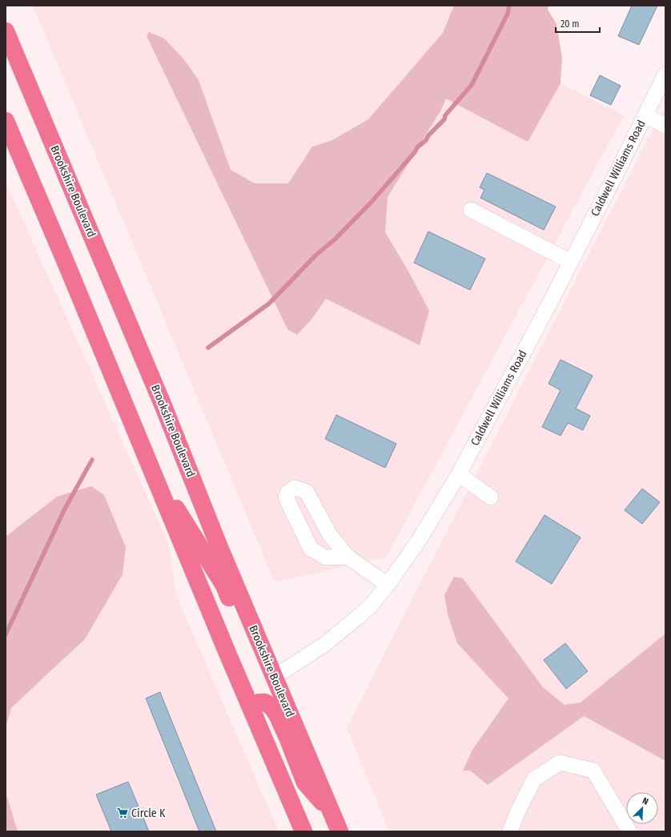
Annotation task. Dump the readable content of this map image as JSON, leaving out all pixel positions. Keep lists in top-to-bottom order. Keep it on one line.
{"streets":{"highway":["Brookshire Boulevard"],"street":["Caldwell Williams Road"]},"crossings":[["Caldwell Williams Road","Brookshire Boulevard"]],"places":{"supermarket":["Circle K"]},"scale_bar":"20 m","north":"top right"}
